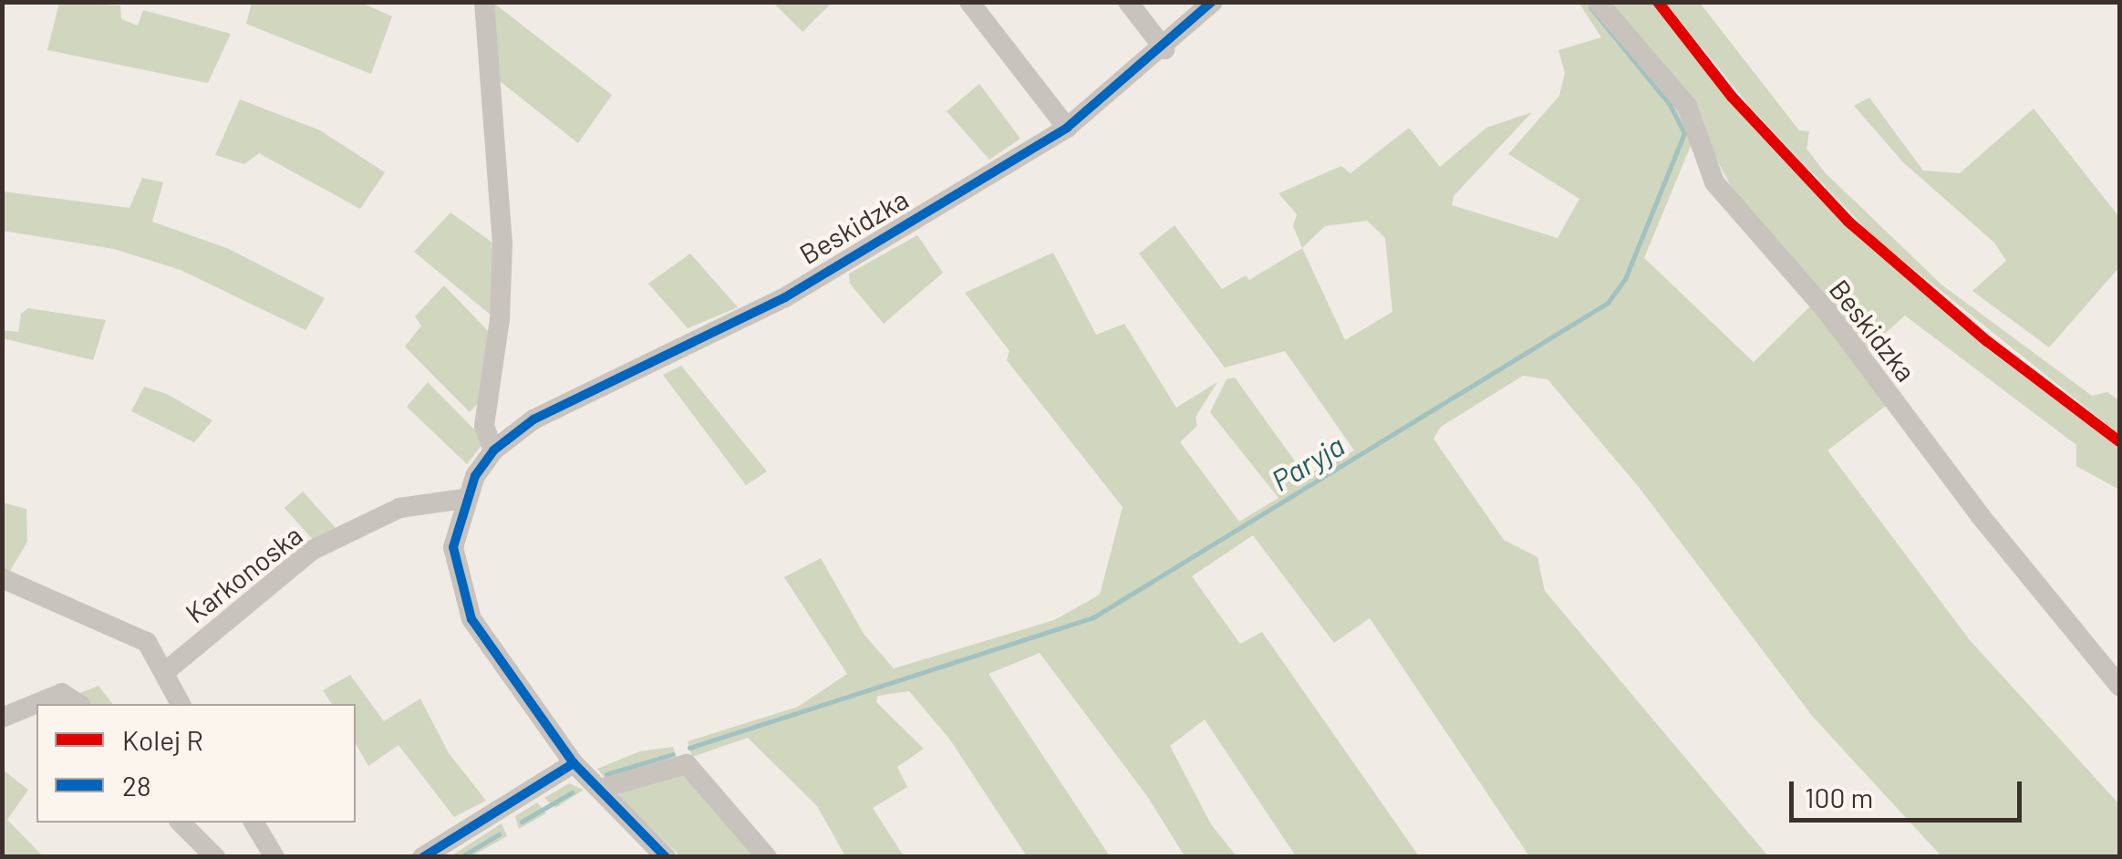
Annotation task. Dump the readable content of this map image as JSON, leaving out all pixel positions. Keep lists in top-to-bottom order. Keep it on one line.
{"streets":{"street":["Beskidzka","Karkonoska"]},"crossings":[["Beskidzka","Karkonoska"]],"water":["Paryja"],"lines":["rail line R","transit line 28"],"legend":["Kolej R","28"],"scale_bar":"100 m"}
